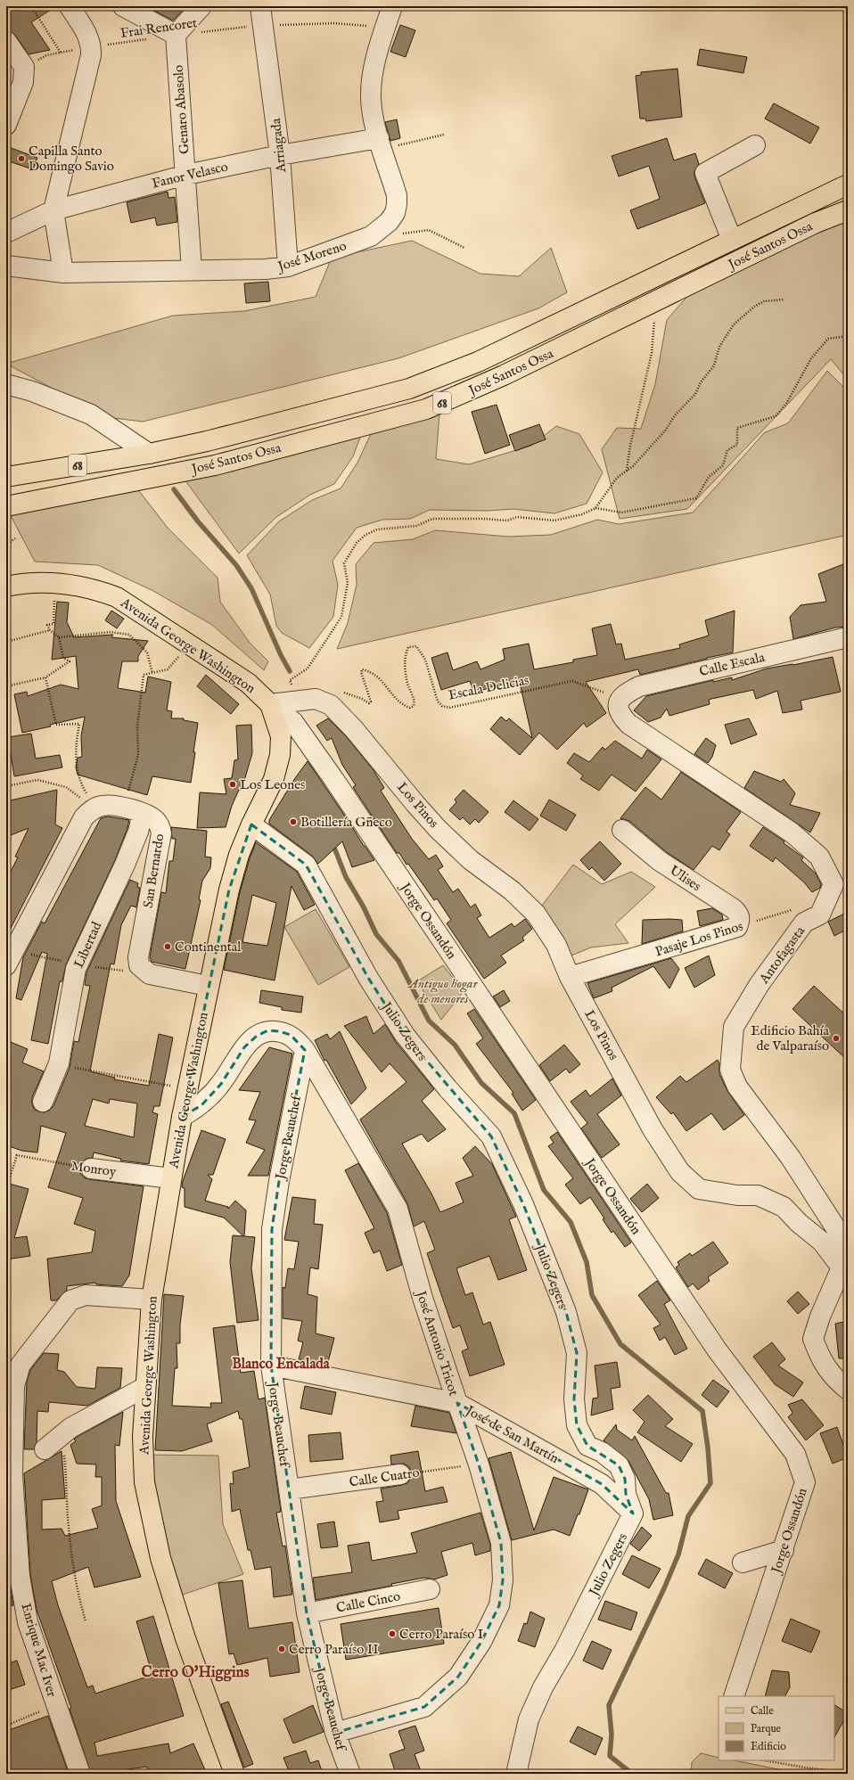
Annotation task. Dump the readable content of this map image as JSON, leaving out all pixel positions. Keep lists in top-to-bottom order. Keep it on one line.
{"streets":{"main road":["José Santos Ossa","68","Avenida George Washington"],"street":["Genaro Abasolo","Arriagada","Fanor Velasco","José Moreno","Calle Escala","Los Pinos","San Bernardo","Ulises","Jorge Ossandón","Pasaje Los Pinos","Libertad","Antofagasta","Julio Zegers","Jorge Beauchef","Monroy","José Antonio Tricot","José de San Martín","Calle Cuatro","Calle Cinco","Enrique Mac Iver"],"path":["Frai Rencoret","Escala Delicias"]},"crossings":[["Frai Rencoret","Genaro Abasolo"],["Frai Rencoret","Arriagada"],["Frai Rencoret","José Moreno"],["Genaro Abasolo","Fanor Velasco"],["Genaro Abasolo","José Moreno"],["Arriagada","Fanor Velasco"],["Arriagada","José Moreno"],["Fanor Velasco","José Moreno"],["Avenida George Washington","Los Pinos"],["Avenida George Washington","San Bernardo"],["Avenida George Washington","Jorge Ossandón"],["Avenida George Washington","Julio Zegers"],["Avenida George Washington","Monroy"],["Avenida George Washington","José Antonio Tricot"],["Avenida George Washington","Enrique Mac Iver"],["Calle Escala","Escala Delicias"],["Calle Escala","Antofagasta"],["Escala Delicias","Antofagasta"],["Los Pinos","Jorge Ossandón"],["Los Pinos","Pasaje Los Pinos"],["Los Pinos","Antofagasta"],["San Bernardo","Libertad"],["Ulises","Pasaje Los Pinos"],["Julio Zegers","José de San Martín"],["Jorge Beauchef","José Antonio Tricot"],["Jorge Beauchef","José de San Martín"],["Jorge Beauchef","Calle Cuatro"],["Jorge Beauchef","Calle Cinco"],["José Antonio Tricot","José de San Martín"],["José Antonio Tricot","Calle Cuatro"]],"districts":["Blanco Encalada","Cerro O'Higgins"],"parks":["Antiguo hogar de menores"],"places":["Capilla Santo Domingo Savio","Los Leones","Botillería Gñeco","Continental","Edificio Bahía de Valparaíso","Cerro Paraíso I","Cerro Paraíso II"],"legend":["Calle","Parque","Edificio"]}
